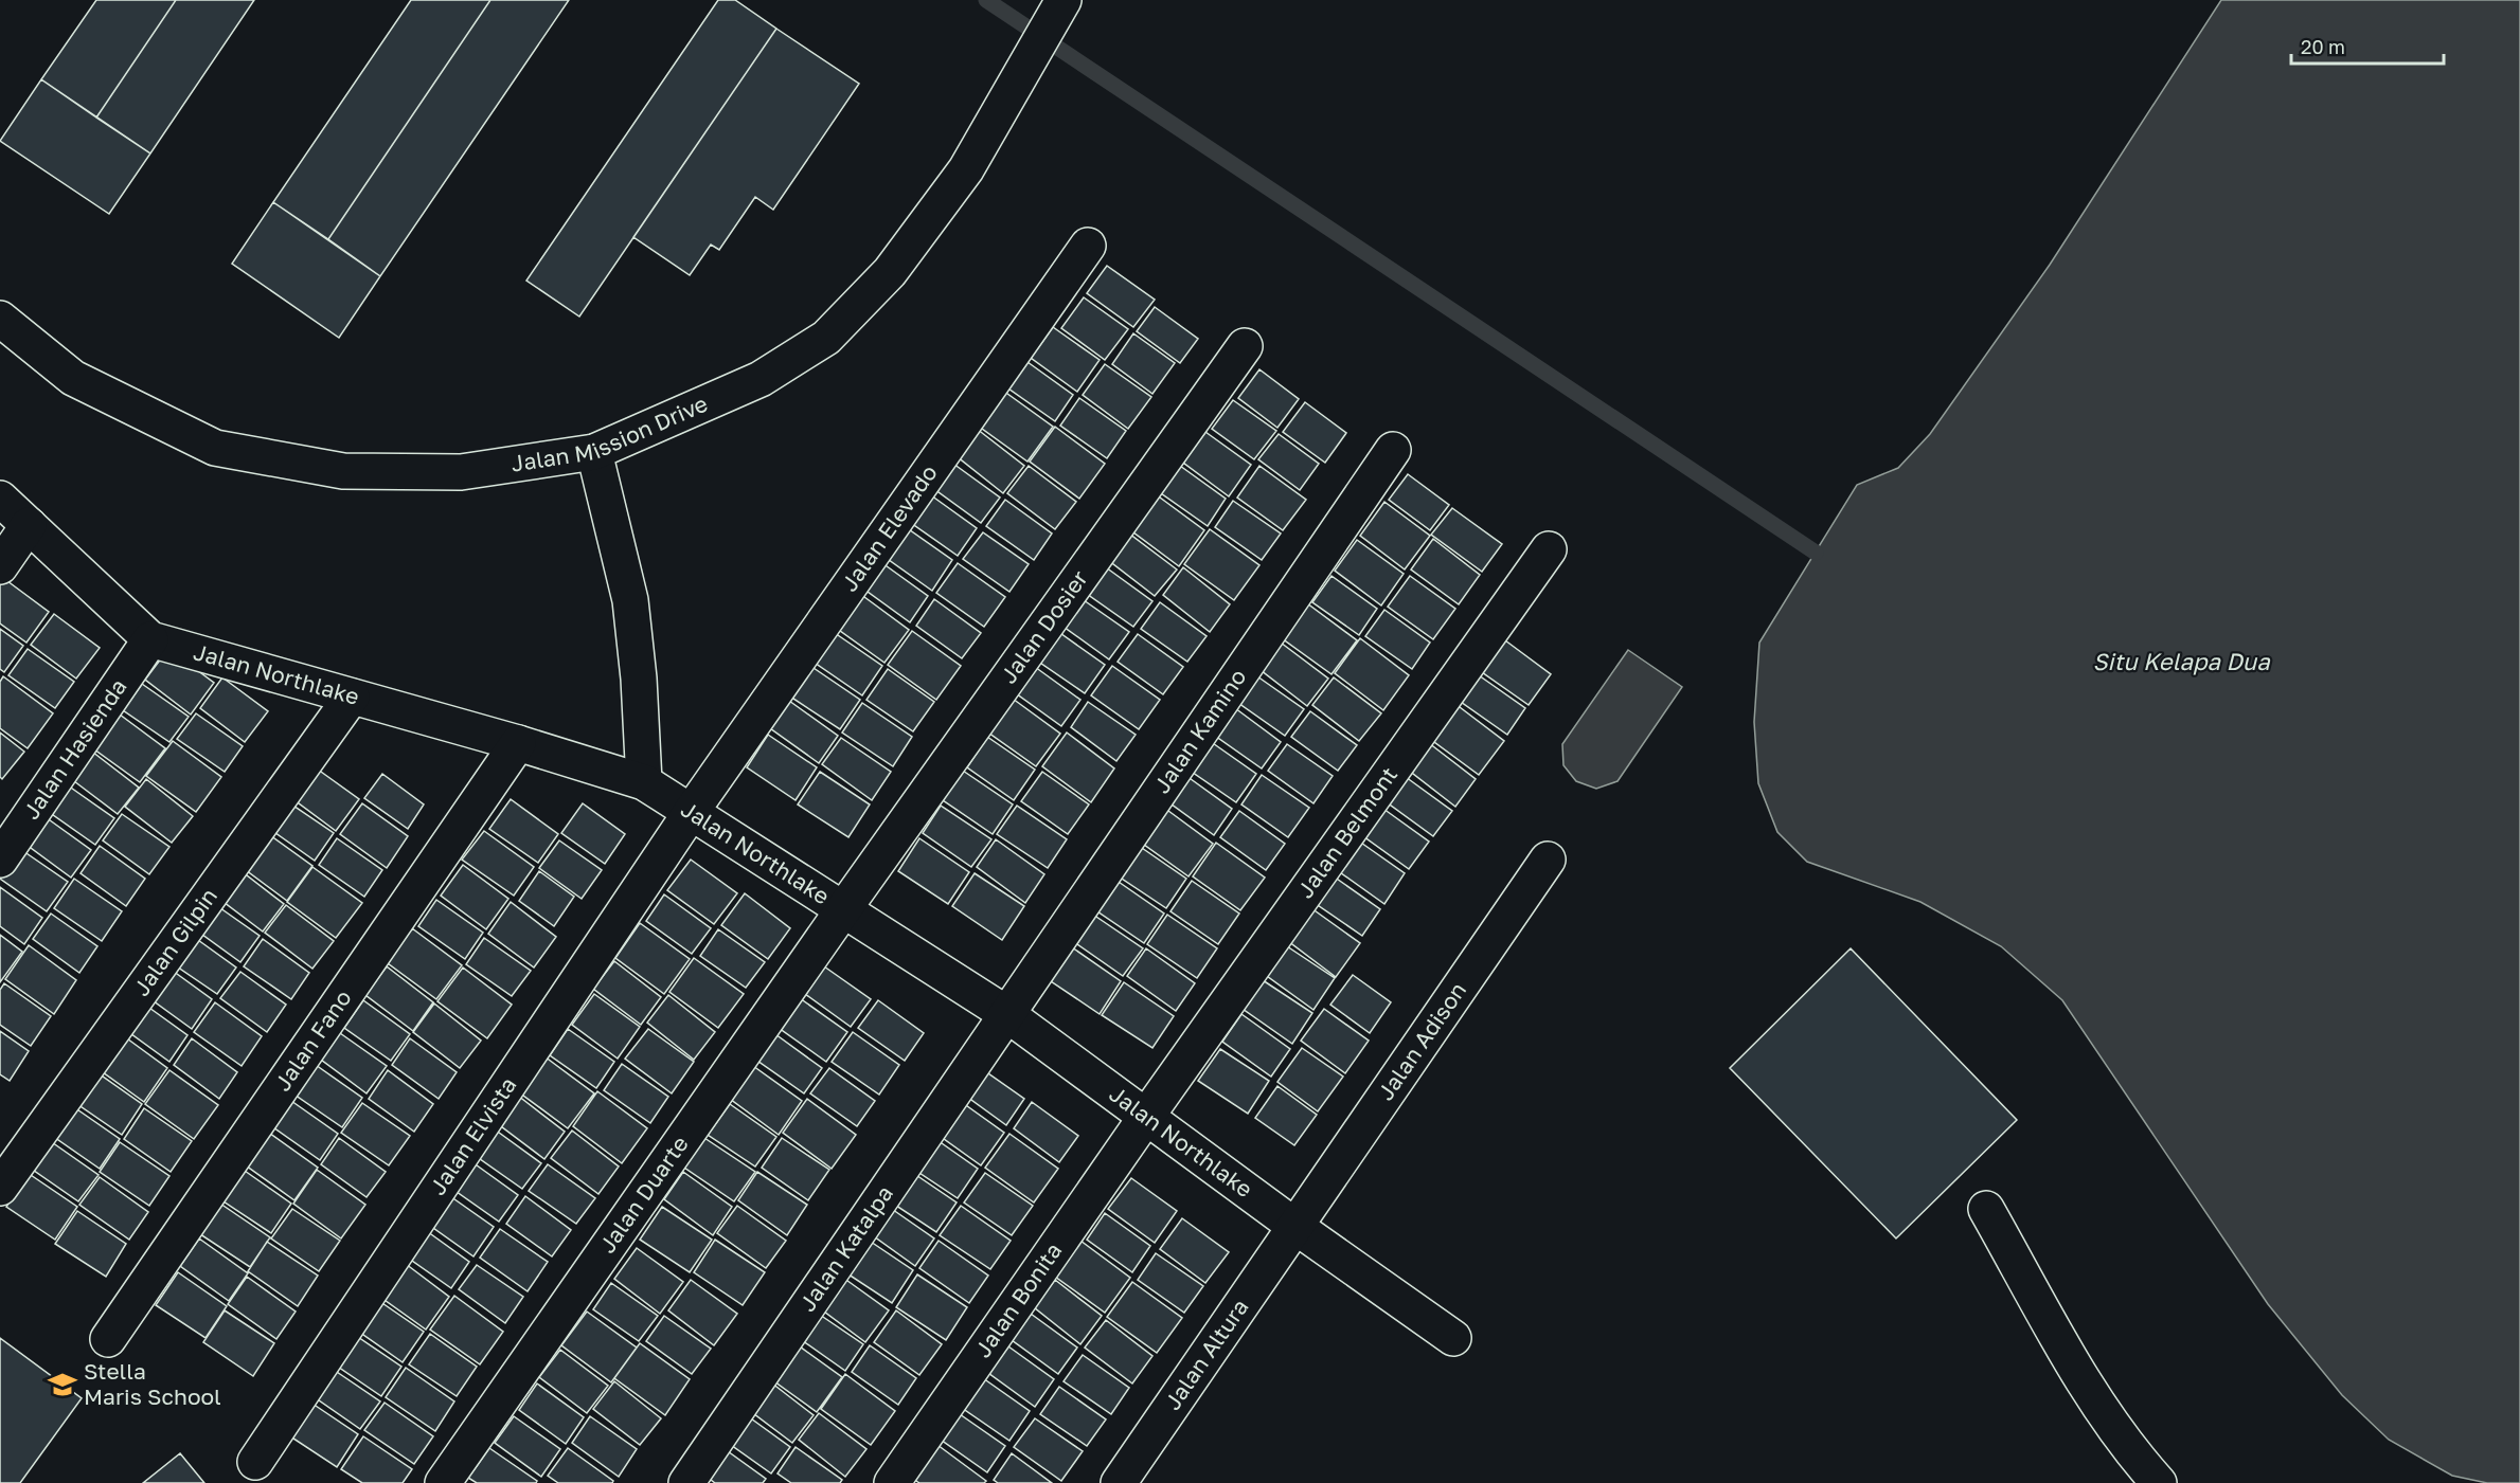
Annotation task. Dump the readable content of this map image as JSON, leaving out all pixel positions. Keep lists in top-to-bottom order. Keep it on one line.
{"streets":{"street":["Jalan Mission Drive","Jalan Elevado","Jalan Dosier","Jalan Northlake","Jalan Kamino","Jalan Hasienda","Jalan Belmont","Jalan Gilpin","Jalan Fano","Jalan Adison","Jalan Elvista","Jalan Duarte","Jalan Katalpa","Jalan Bonita","Jalan Altura"]},"crossings":[["Jalan Elevado","Jalan Northlake"],["Jalan Elevado","Jalan Elvista"],["Jalan Dosier","Jalan Northlake"],["Jalan Dosier","Jalan Duarte"],["Jalan Northlake","Jalan Kamino"],["Jalan Northlake","Jalan Hasienda"],["Jalan Northlake","Jalan Belmont"],["Jalan Northlake","Jalan Gilpin"],["Jalan Northlake","Jalan Fano"],["Jalan Northlake","Jalan Adison"],["Jalan Northlake","Jalan Elvista"],["Jalan Northlake","Jalan Duarte"],["Jalan Northlake","Jalan Katalpa"],["Jalan Northlake","Jalan Bonita"],["Jalan Northlake","Jalan Altura"],["Jalan Kamino","Jalan Katalpa"],["Jalan Belmont","Jalan Bonita"],["Jalan Adison","Jalan Altura"]],"water":["Situ Kelapa Dua"],"places":{"school or university":["Stella Maris School"]},"scale_bar":"20 m"}
